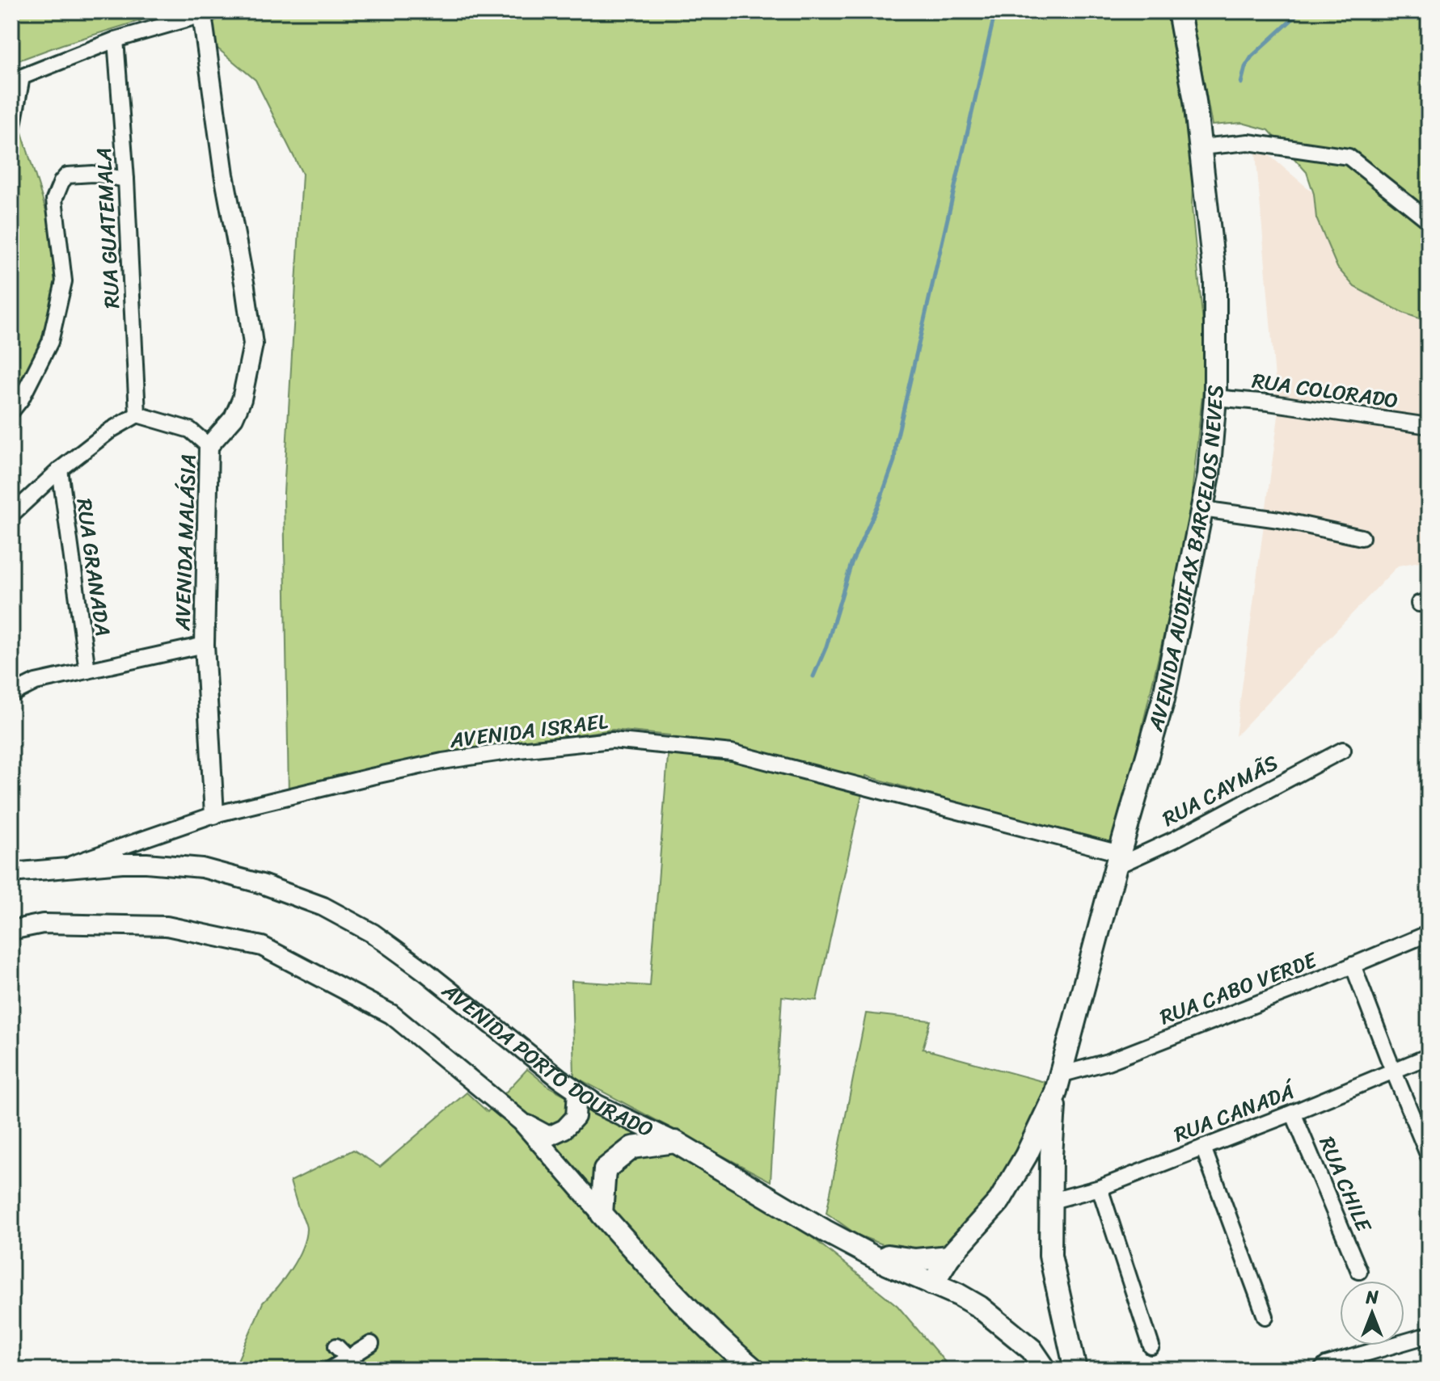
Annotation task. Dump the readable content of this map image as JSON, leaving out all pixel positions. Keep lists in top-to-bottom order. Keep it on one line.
{"streets":{"main road":["AVENIDA AUDIFAX BARCELOS NEVES","AVENIDA PORTO DOURADO"],"street":["RUA GUATEMALA","RUA COLORADO","AVENIDA MALÁSIA","RUA GRANADA","AVENIDA ISRAEL","RUA CAYMÃS","RUA CABO VERDE","RUA CANADÁ","RUA CHILE"]},"crossings":[["RUA COLORADO","AVENIDA AUDIFAX BARCELOS NEVES"],["AVENIDA MALÁSIA","AVENIDA ISRAEL"],["AVENIDA AUDIFAX BARCELOS NEVES","AVENIDA ISRAEL"],["AVENIDA AUDIFAX BARCELOS NEVES","RUA CAYMÃS"],["AVENIDA AUDIFAX BARCELOS NEVES","RUA CABO VERDE"],["AVENIDA AUDIFAX BARCELOS NEVES","AVENIDA PORTO DOURADO"],["AVENIDA AUDIFAX BARCELOS NEVES","RUA CANADÁ"],["AVENIDA ISRAEL","RUA CAYMÃS"],["AVENIDA ISRAEL","AVENIDA PORTO DOURADO"],["RUA CANADÁ","RUA CHILE"]],"north":"top"}
